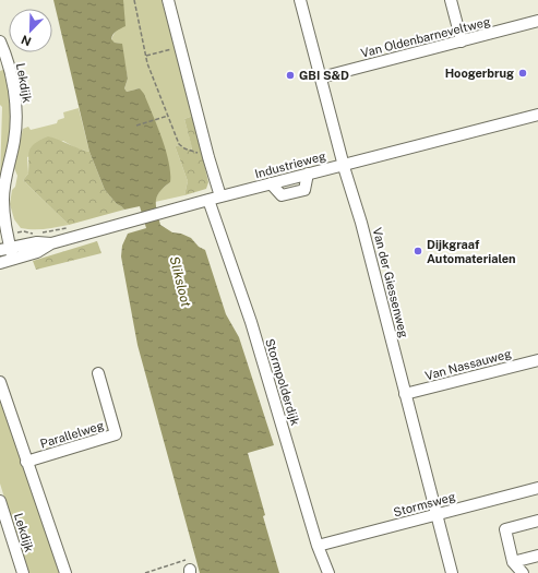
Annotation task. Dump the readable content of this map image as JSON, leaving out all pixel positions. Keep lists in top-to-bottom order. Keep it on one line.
{"streets":{"street":["Van Oldenbarneveltweg","Lekdijk","Industrieweg","Van der Giessenweg","Van Nassauweg","Stormpolderdijk","Parallelweg","Stormsweg"]},"crossings":[["Van Oldenbarneveltweg","Van der Giessenweg"],["Lekdijk","Industrieweg"],["Industrieweg","Van der Giessenweg"],["Industrieweg","Stormpolderdijk"],["Van der Giessenweg","Van Nassauweg"],["Van der Giessenweg","Stormsweg"],["Stormpolderdijk","Stormsweg"]],"water":["Sliksloot"],"places":["Hoogerbrug","GBI S&D","Dijkgraaf Automaterialen"],"north":"bottom left"}
